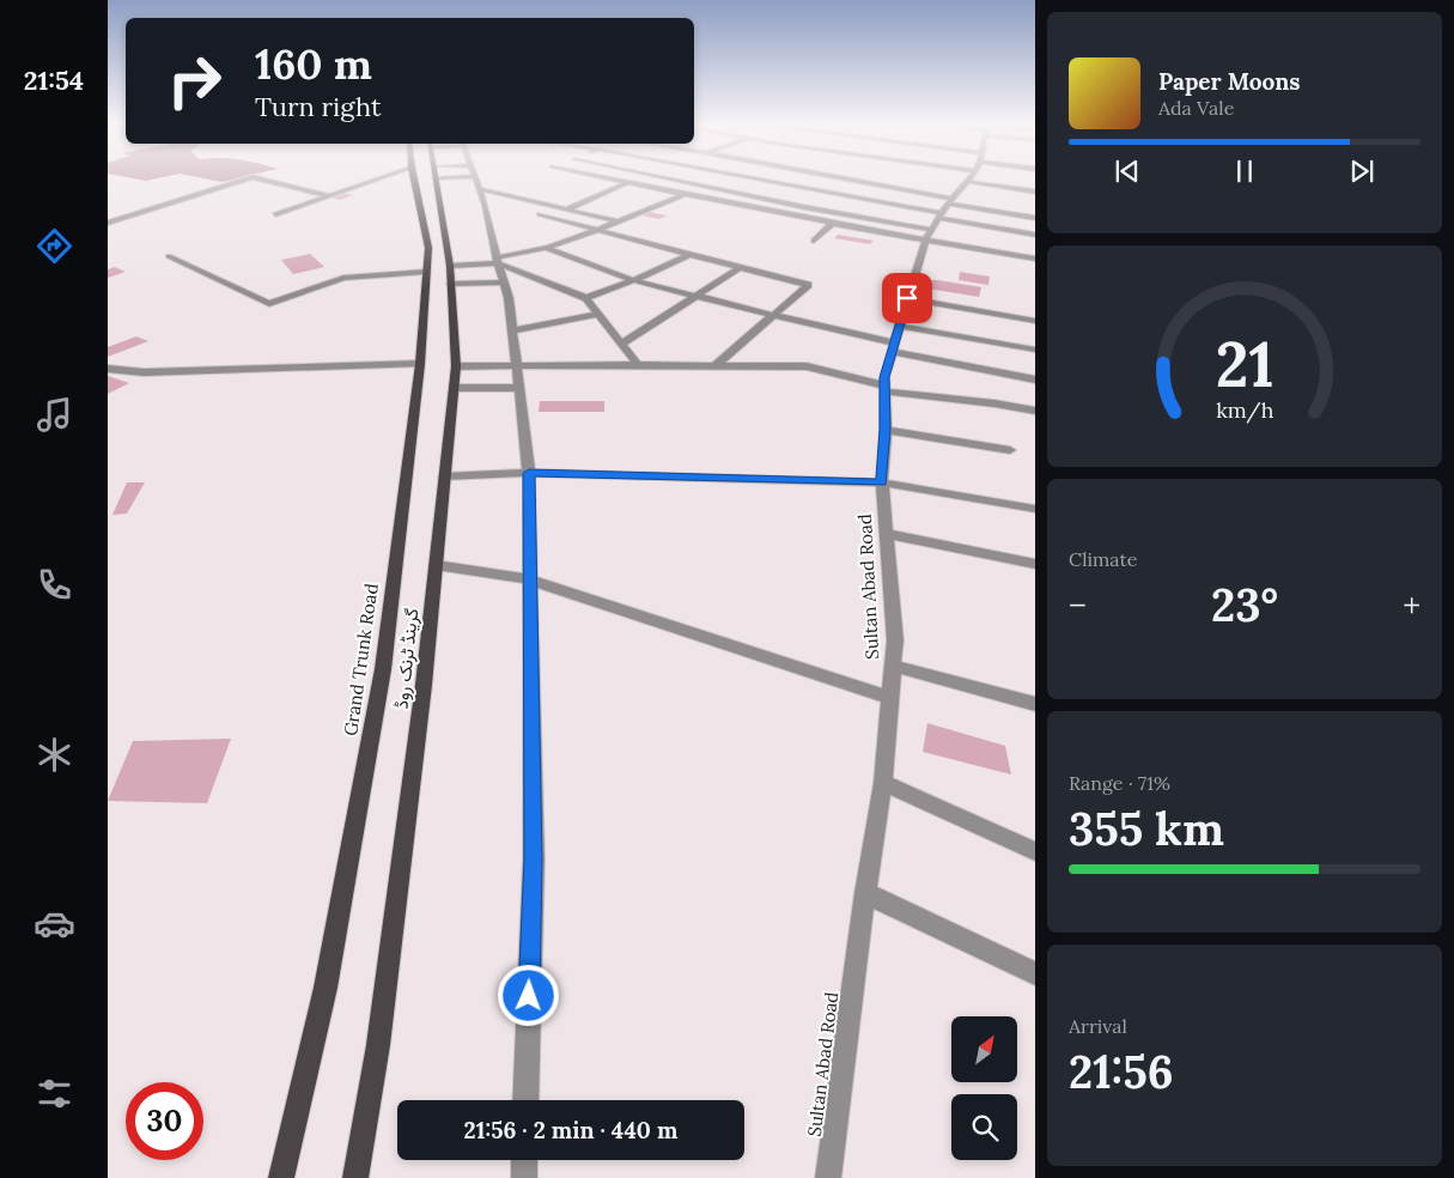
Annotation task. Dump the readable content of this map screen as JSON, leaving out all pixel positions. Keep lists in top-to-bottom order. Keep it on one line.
{"streets":{"main road":["گرینڈ ٹرنک روڈ","Grand Trunk Road"],"street":["Sultan Abad Road"]},"crossings":[["گرینڈ ٹرنک روڈ","Grand Trunk Road"]],"north":"top right","page":{"tabs":"21:54","turn":["160 m","Turn right"],"song":["Paper Moons","Ada Vale"],"tile":["Climate",["Range · 71%","355 km"],["Arrival","21:56"]],"heat":["−","23°","+"],"limit":"30","trip":"21:56 · 2 min · 440 m","gauge":["21","km/h"]}}
